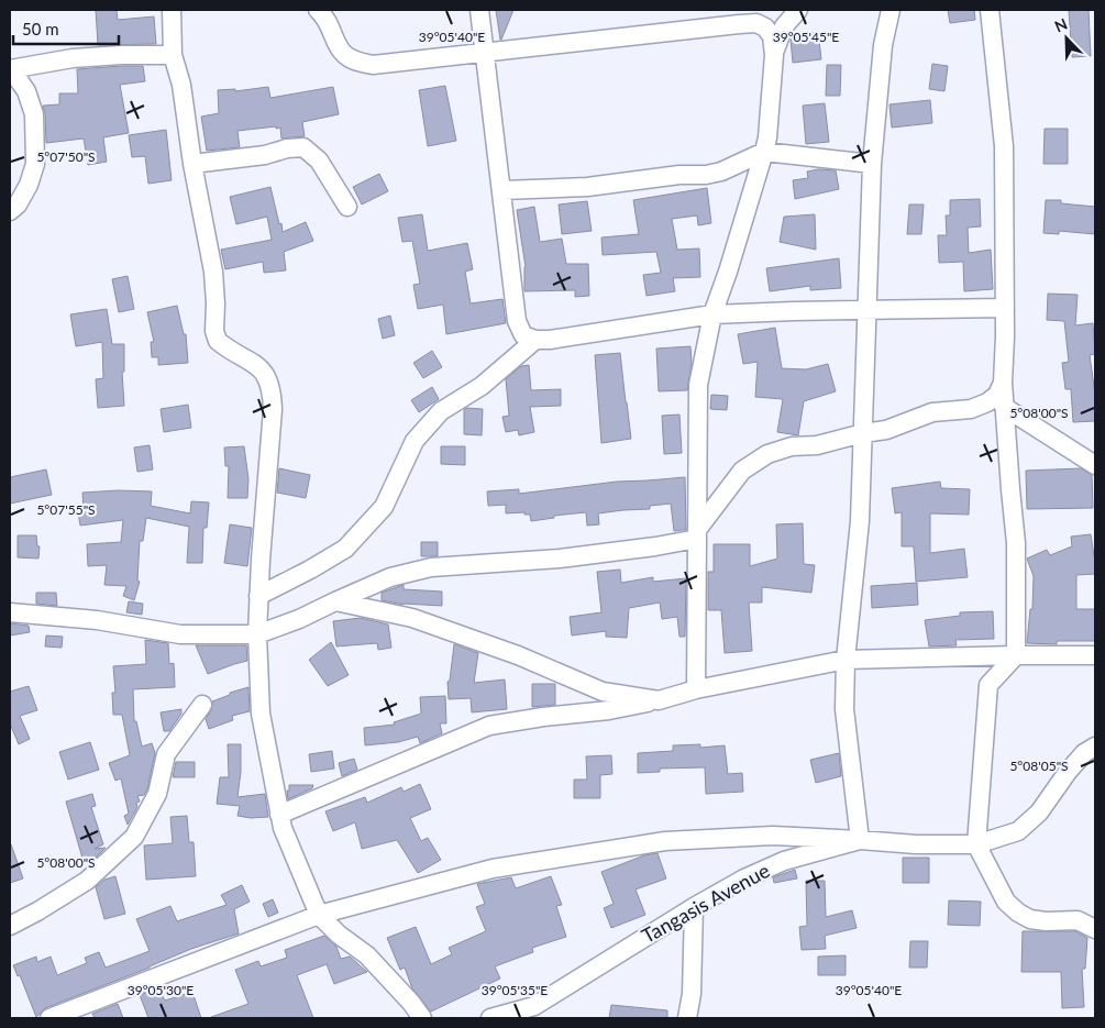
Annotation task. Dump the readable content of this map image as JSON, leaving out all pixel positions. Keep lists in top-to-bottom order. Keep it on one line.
{"streets":{"street":["Tangasis Avenue"]},"scale_bar":"50 m","north":"top left","coordinates":["39°05'40\"E","39°05'45\"E","5°07'50\"S","5°08'00\"S","5°07'55\"S","5°08'05\"S","39°05'30\"E","39°05'35\"E"]}
